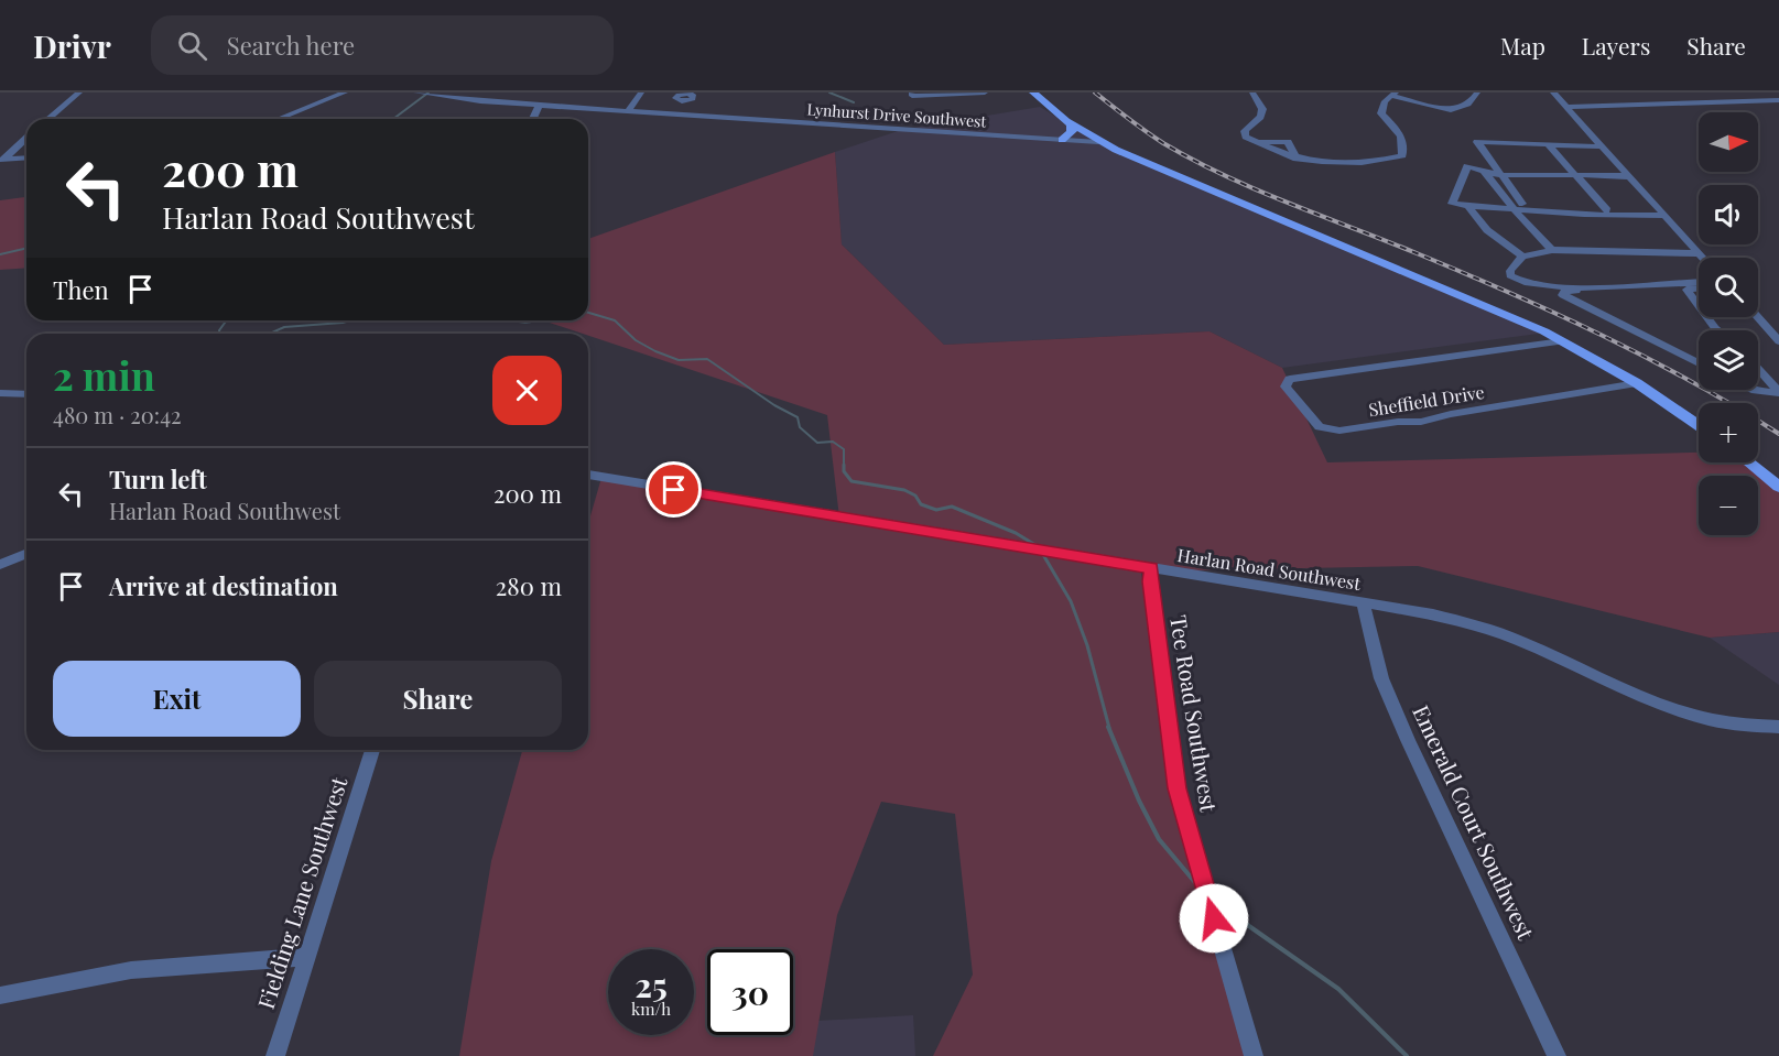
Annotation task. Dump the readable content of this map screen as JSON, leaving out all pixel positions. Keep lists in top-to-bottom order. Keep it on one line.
{"streets":{"street":["Lynhurst Drive Southwest","Sheffield Drive","Harlan Road Southwest","Tee Road Southwest","Emerald Court Southwest","Fielding Lane Southwest"]},"crossings":[["Harlan Road Southwest","Tee Road Southwest"],["Harlan Road Southwest","Emerald Court Southwest"]],"north":"right","page":{"header":"Drivr","search":"Search here","nav":["Map","Layers","Share"],"map_buttons":["+","−"],"turn":["200 m","Harlan Road Southwest"],"then":"Then","heading":["2 min","480 m · 20:42"],"list":[{"name":"Turn left","note":"Harlan Road Southwest","value":"200 m"},{"name":"Arrive at destination","value":"280 m"}],"buttons":["Exit","Share"],"speed":"25 km/h","limit":"30"}}
